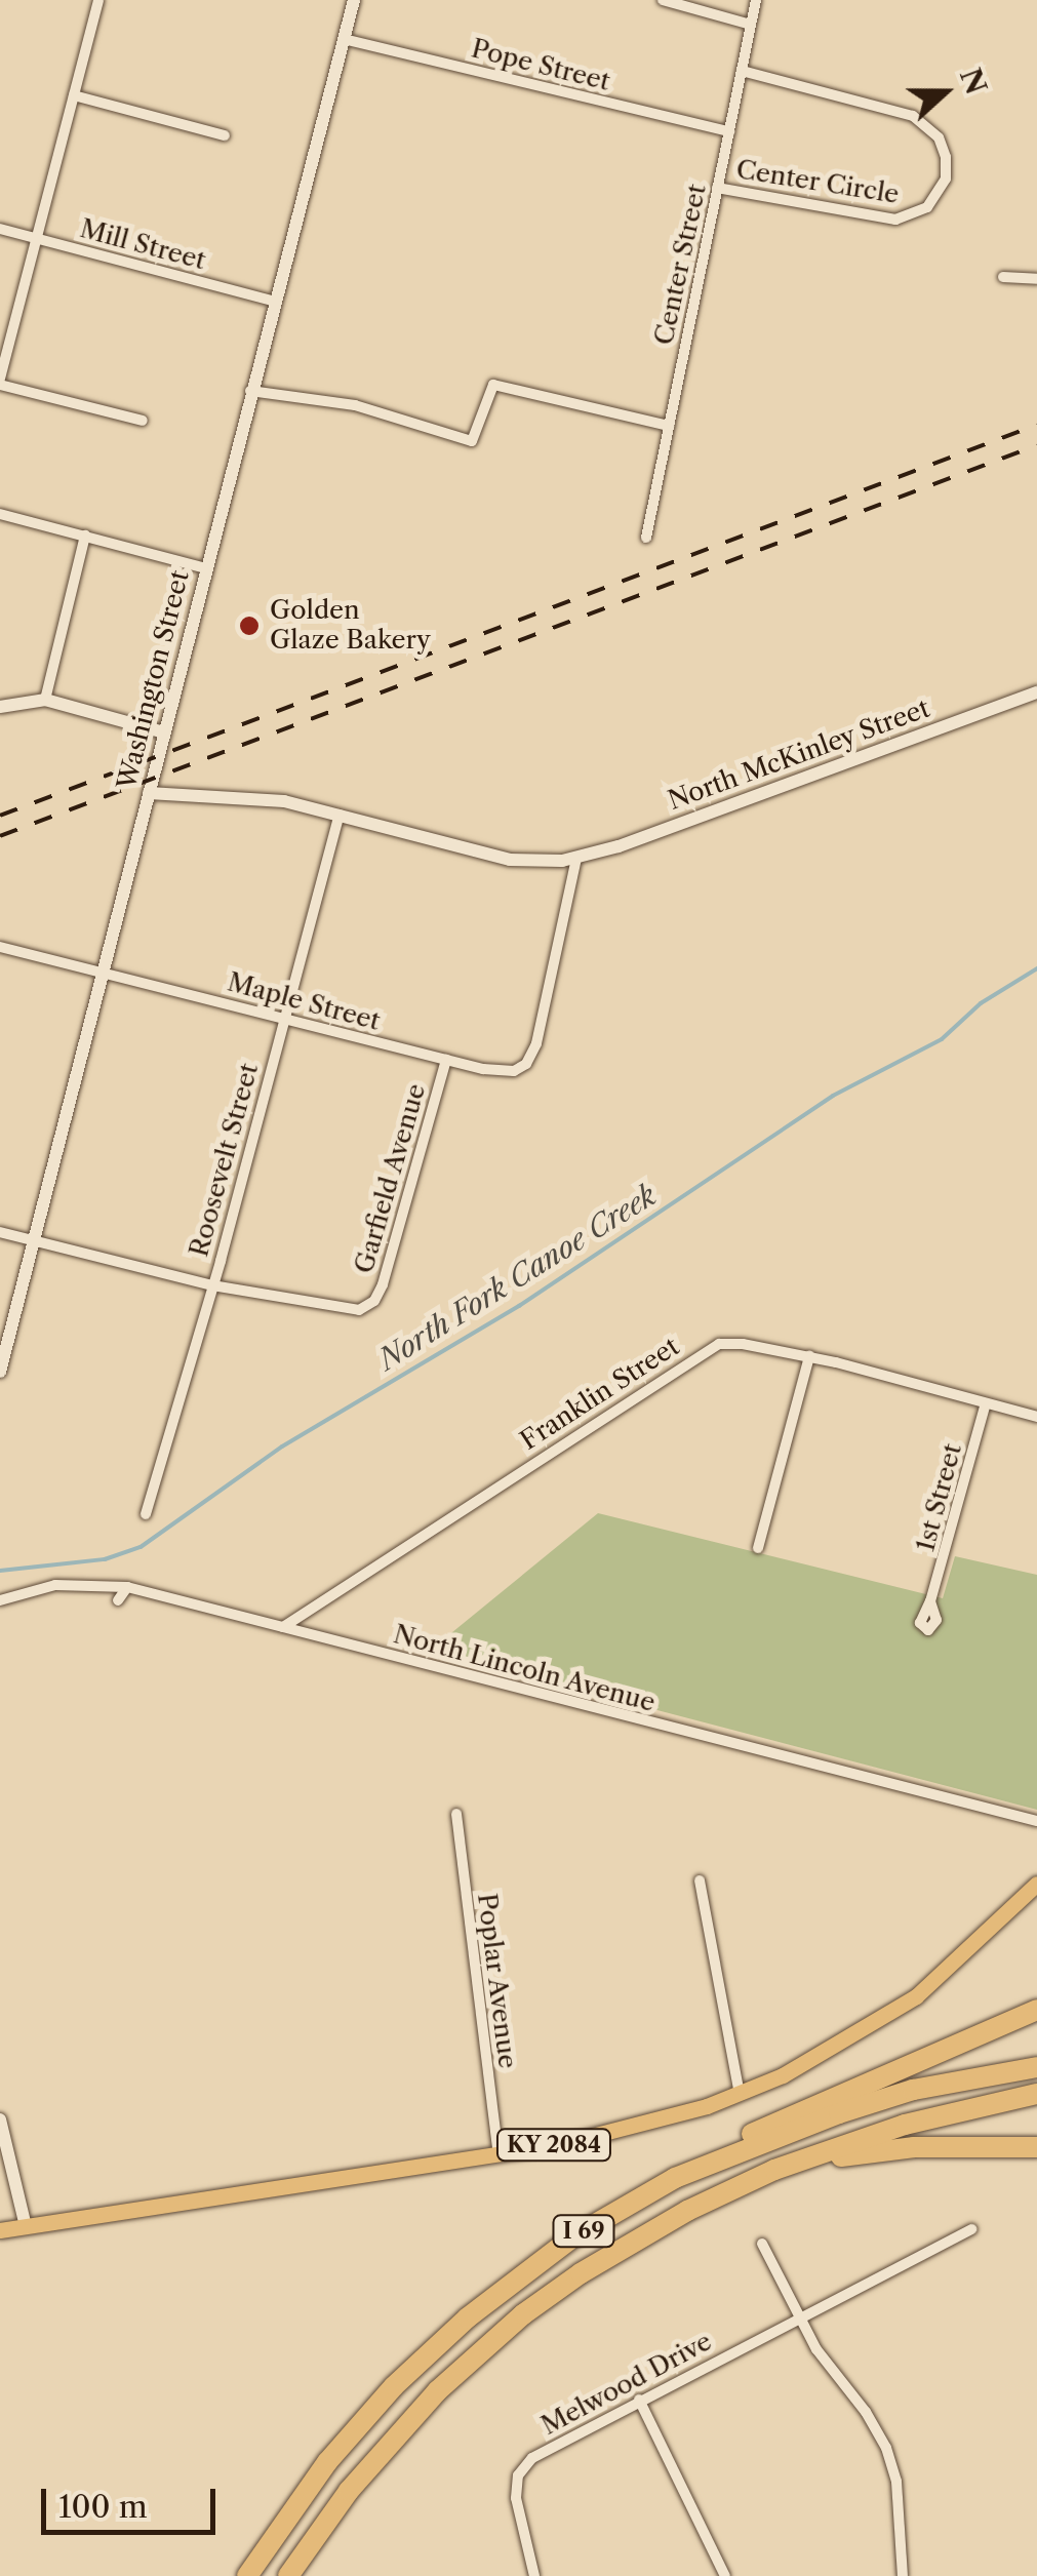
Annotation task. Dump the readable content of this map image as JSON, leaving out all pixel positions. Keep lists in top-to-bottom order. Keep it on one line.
{"streets":{"highway":["I 69"],"main road":["KY 2084"],"street":["Pope Street","Center Circle","Mill Street","Center Street","Washington Street","North McKinley Street","Maple Street","Roosevelt Street","Garfield Avenue","Franklin Street","1st Street","North Lincoln Avenue","Poplar Avenue","Melwood Drive"]},"crossings":[["Pope Street","Center Street"],["Pope Street","Washington Street"],["Center Circle","Center Street"],["Mill Street","Washington Street"],["Washington Street","North McKinley Street"],["Washington Street","Maple Street"],["North McKinley Street","Maple Street"],["North McKinley Street","Roosevelt Street"],["Maple Street","Roosevelt Street"],["Maple Street","Garfield Avenue"],["Roosevelt Street","Garfield Avenue"],["Franklin Street","1st Street"],["Franklin Street","North Lincoln Avenue"],["Poplar Avenue","KY 2084"]],"water":["North Fork Canoe Creek"],"places":["Golden Glaze Bakery"],"scale_bar":"100 m","north":"right"}
